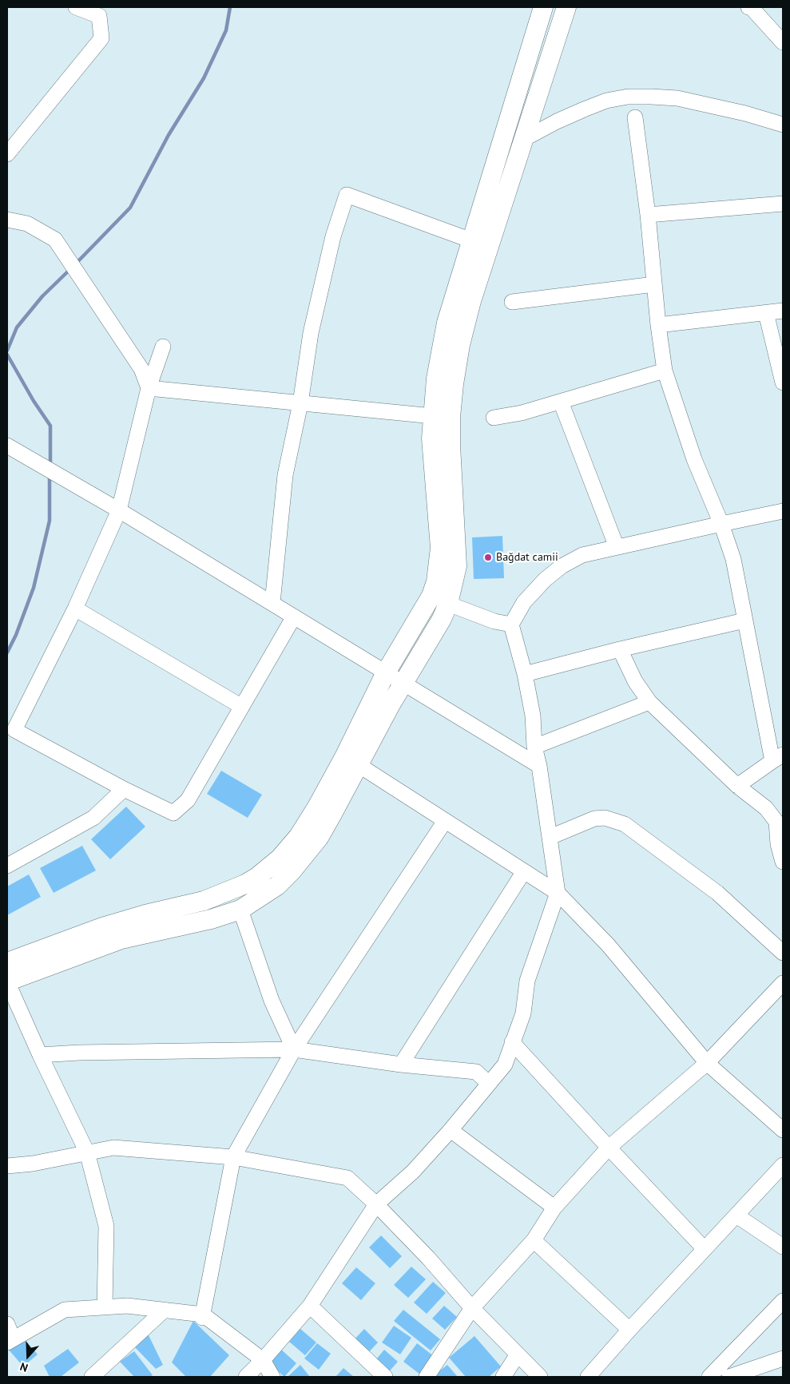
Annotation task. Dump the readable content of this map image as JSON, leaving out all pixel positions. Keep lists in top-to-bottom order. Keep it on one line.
{"places":["Bağdat camii"],"north":"bottom"}
